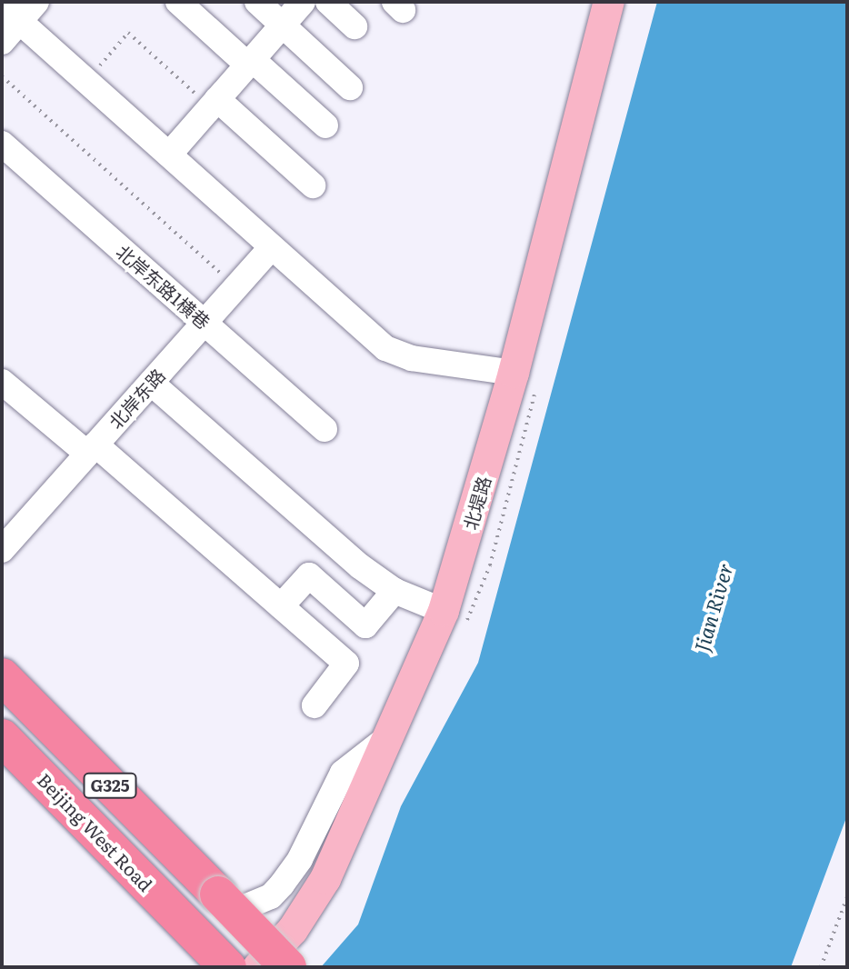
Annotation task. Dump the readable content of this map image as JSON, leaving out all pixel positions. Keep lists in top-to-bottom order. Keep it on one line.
{"streets":{"highway":["G325","Beijing West Road"],"main road":["北堤路"],"street":["北岸东路1横巷","北岸东路"]},"crossings":[["北岸东路1横巷","北岸东路"]],"water":["Jian River"]}
